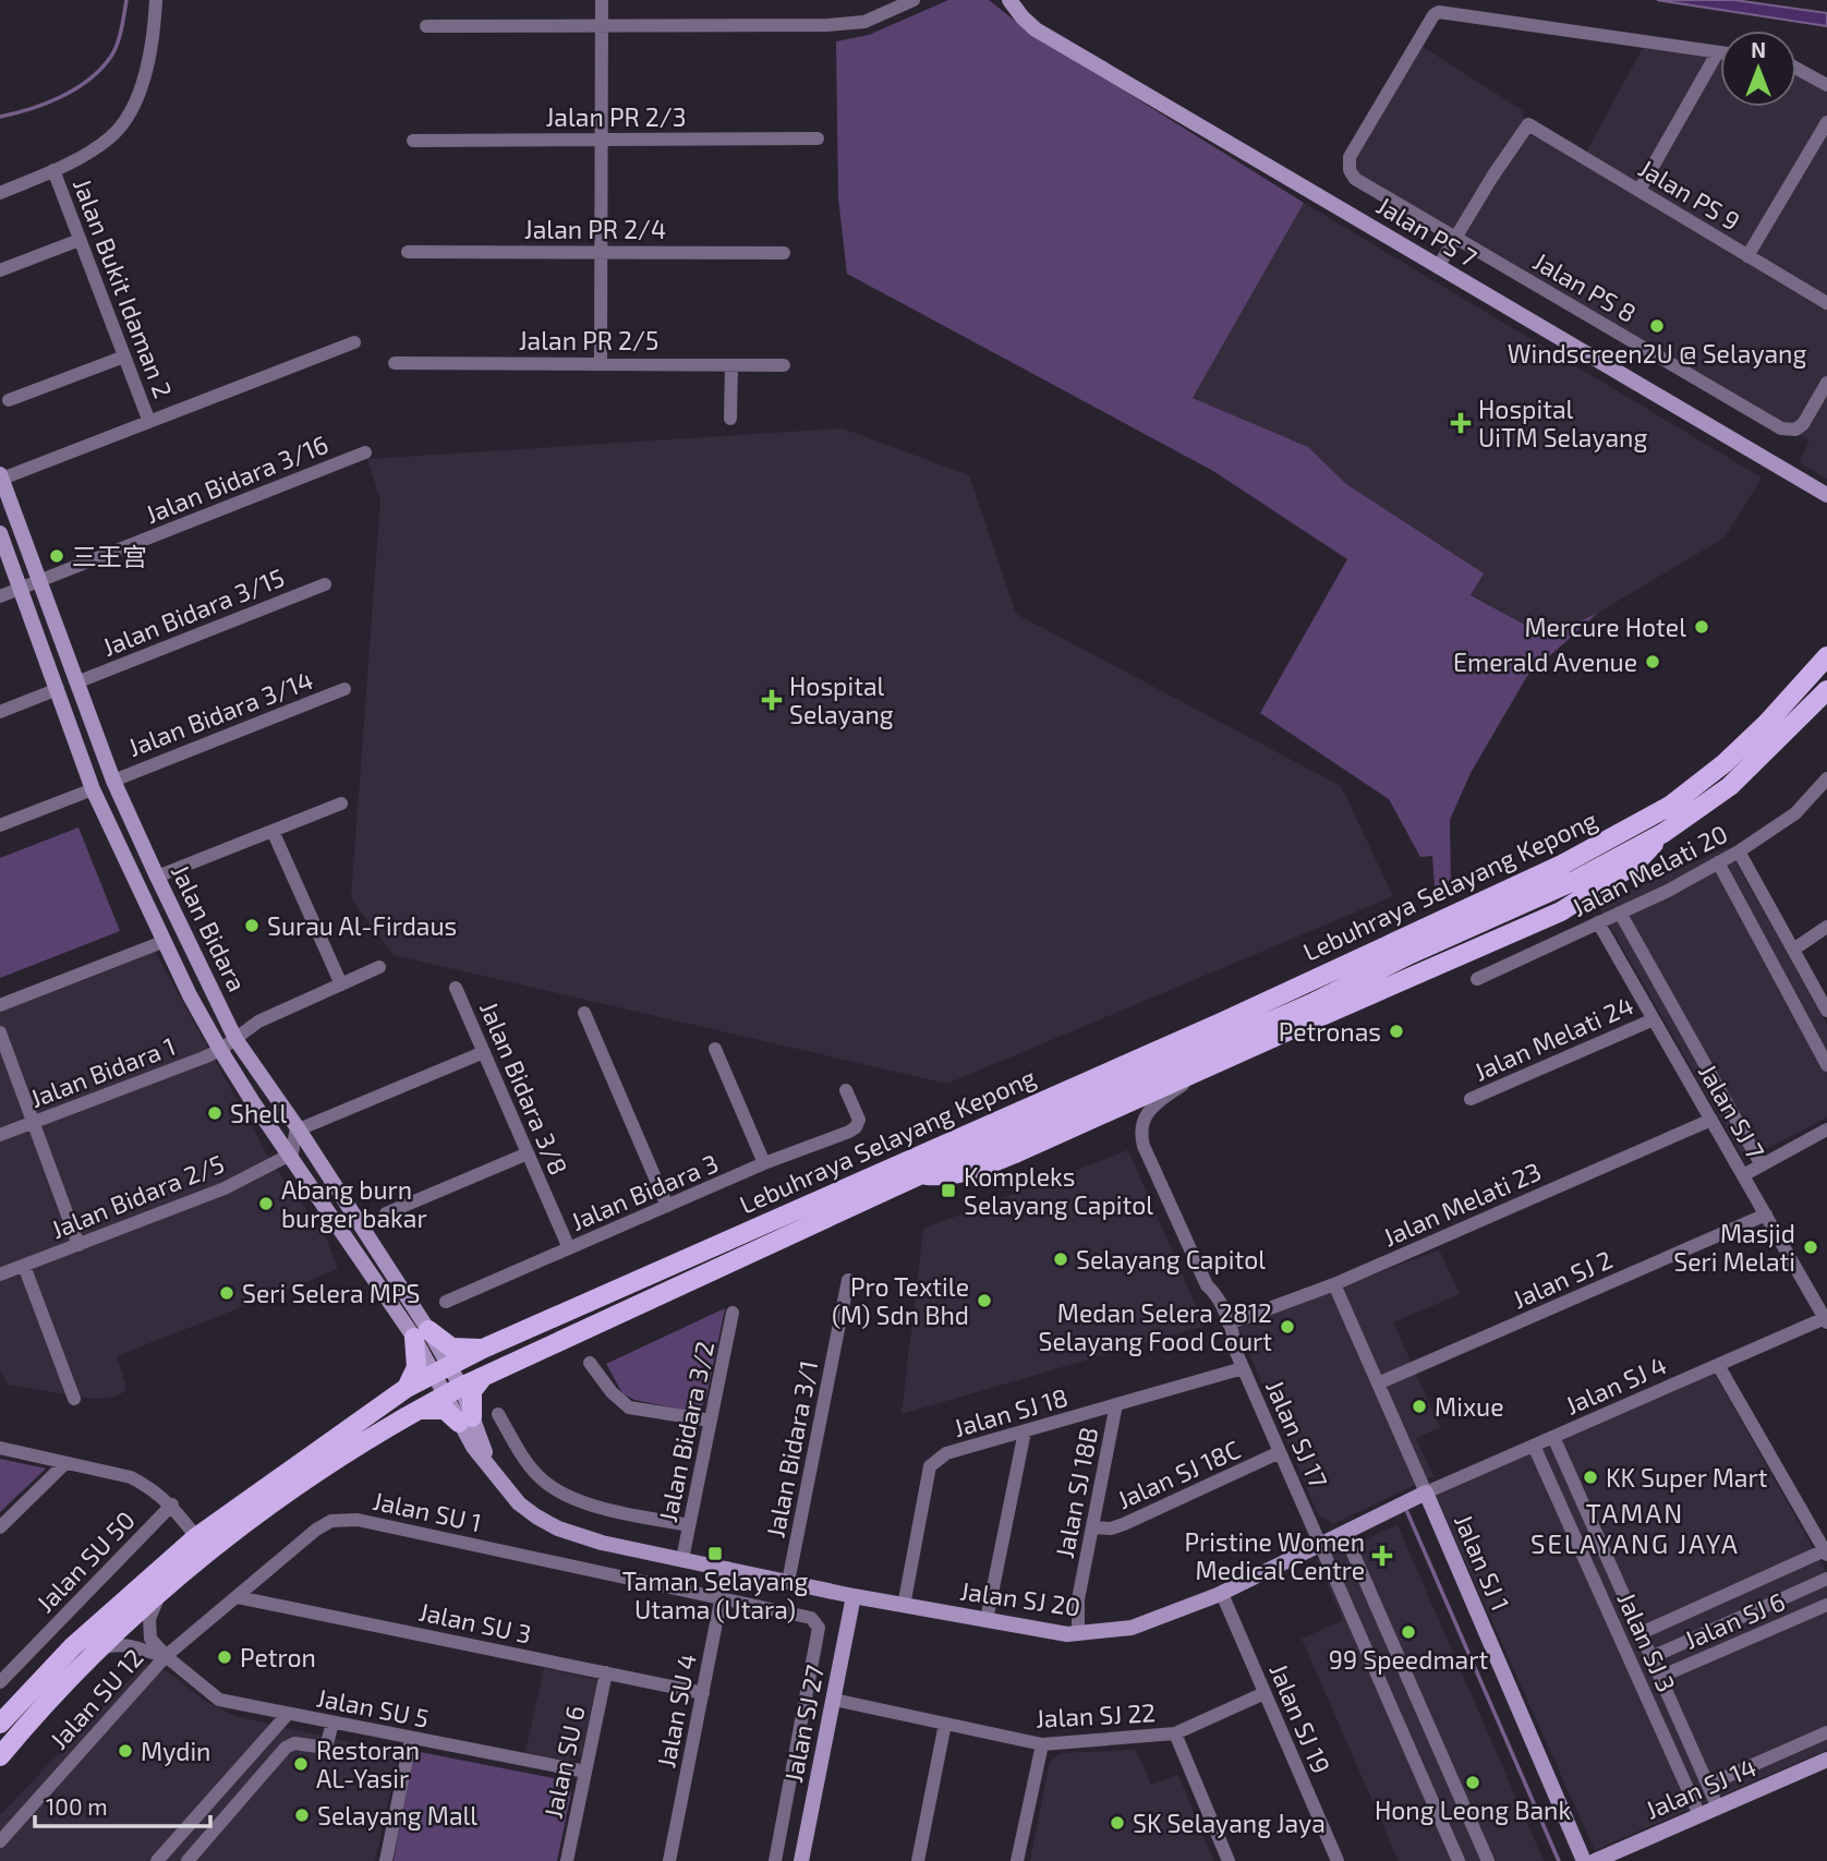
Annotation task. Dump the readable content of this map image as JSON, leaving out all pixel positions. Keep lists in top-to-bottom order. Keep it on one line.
{"streets":{"main road":["Lebuhraya Selayang Kepong"],"street":["Jalan PR 2/3","Jalan PS 9","Jalan PR 2/4","Jalan PS 7","Jalan PS 8","Jalan Bukit Idaman 2","Jalan PR 2/5","Jalan Bidara 3/16","Jalan Bidara 3/15","Jalan Bidara 3/14","Jalan Melati 20","Jalan Bidara","Jalan Melati 24","Jalan Bidara 1","Jalan Bidara 3/8","Jalan SJ 7","Jalan Bidara 3","Jalan Bidara 2/5","Jalan Melati 23","Jalan SJ 2","Jalan SJ 4","Jalan SJ 18","Jalan Bidara 3/2","Jalan SJ 17","Jalan Bidara 3/1","Jalan SJ 18C","Jalan SJ 18B","Jalan SU 1","Jalan SU 50","Jalan SJ 1","Jalan SJ 20","Jalan SJ 6","Jalan SU 3","Jalan SJ 3","Jalan SU 12","Jalan SU 5","Jalan SU 4","Jalan SJ 22","Jalan SJ 19","Jalan SJ 27","Jalan SU 6","Jalan SJ 14"]},"crossings":[["Jalan PS 9","Jalan PS 8"],["Jalan Bukit Idaman 2","Jalan Bidara"],["Jalan Bidara 3/16","Jalan Bidara"],["Jalan Bidara 3/15","Jalan Bidara"],["Jalan Bidara 3/14","Jalan Bidara"],["Jalan Melati 20","Jalan SJ 7"],["Lebuhraya Selayang Kepong","Jalan Bidara"],["Lebuhraya Selayang Kepong","Jalan SJ 17"],["Lebuhraya Selayang Kepong","Jalan SU 5"],["Jalan Bidara","Jalan Bidara 1"],["Jalan Bidara","Jalan Bidara 2/5"],["Jalan Bidara","Jalan Bidara 3/2"],["Jalan Bidara","Jalan SJ 20"],["Jalan Melati 24","Jalan SJ 7"],["Jalan Bidara 3/8","Jalan Bidara 3"],["Jalan SJ 7","Jalan Melati 23"],["Jalan SJ 7","Jalan SJ 2"],["Jalan SJ 7","Jalan SJ 4"],["Jalan Melati 23","Jalan SJ 17"],["Jalan Melati 23","Jalan SJ 1"],["Jalan SJ 2","Jalan SJ 1"],["Jalan SJ 4","Jalan SJ 1"],["Jalan SJ 4","Jalan SJ 20"],["Jalan SJ 4","Jalan SJ 3"],["Jalan SJ 18","Jalan SJ 17"],["Jalan SJ 18","Jalan SJ 18B"],["Jalan SJ 18","Jalan SJ 20"],["Jalan Bidara 3/2","Jalan SJ 20"],["Jalan SJ 17","Jalan SJ 18C"],["Jalan SJ 17","Jalan SJ 20"],["Jalan Bidara 3/1","Jalan SJ 20"],["Jalan SJ 18C","Jalan SJ 18B"],["Jalan SJ 18B","Jalan SJ 20"],["Jalan SU 1","Jalan SU 3"],["Jalan SU 1","Jalan SU 12"],["Jalan SU 1","Jalan SU 5"],["Jalan SU 1","Jalan SU 4"],["Jalan SJ 1","Jalan SJ 20"],["Jalan SJ 20","Jalan SU 4"],["Jalan SJ 20","Jalan SJ 19"],["Jalan SJ 20","Jalan SJ 27"],["Jalan SJ 6","Jalan SJ 3"],["Jalan SU 3","Jalan SU 4"],["Jalan SU 3","Jalan SU 6"],["Jalan SJ 3","Jalan SJ 14"],["Jalan SU 12","Jalan SU 5"],["Jalan SU 5","Jalan SU 6"],["Jalan SJ 22","Jalan SJ 19"],["Jalan SJ 22","Jalan SJ 27"]],"districts":["TAMAN SELAYANG JAYA"],"places":{"other":["Windscreen2U @ Selayang","三王宫","Mercure Hotel","Emerald Avenue","Surau Al-Firdaus","Petronas","Shell","Abang burn burger bakar","Masjid Seri Melati","Selayang Capitol","Seri Selera MPS","Pro Textile (M) Sdn Bhd","Medan Selera 2812 Selayang Food Court","Mixue","KK Super Mart","99 Speedmart","Petron","Mydin","Restoran AL-Yasir","Hong Leong Bank","Selayang Mall","SK Selayang Jaya"],"health":["Hospital UiTM Selayang","Hospital Selayang","Pristine Women Medical Centre"],"transit":["Kompleks Selayang Capitol","Taman Selayang Utama (Utara)"]},"scale_bar":"100 m","north":"top"}
